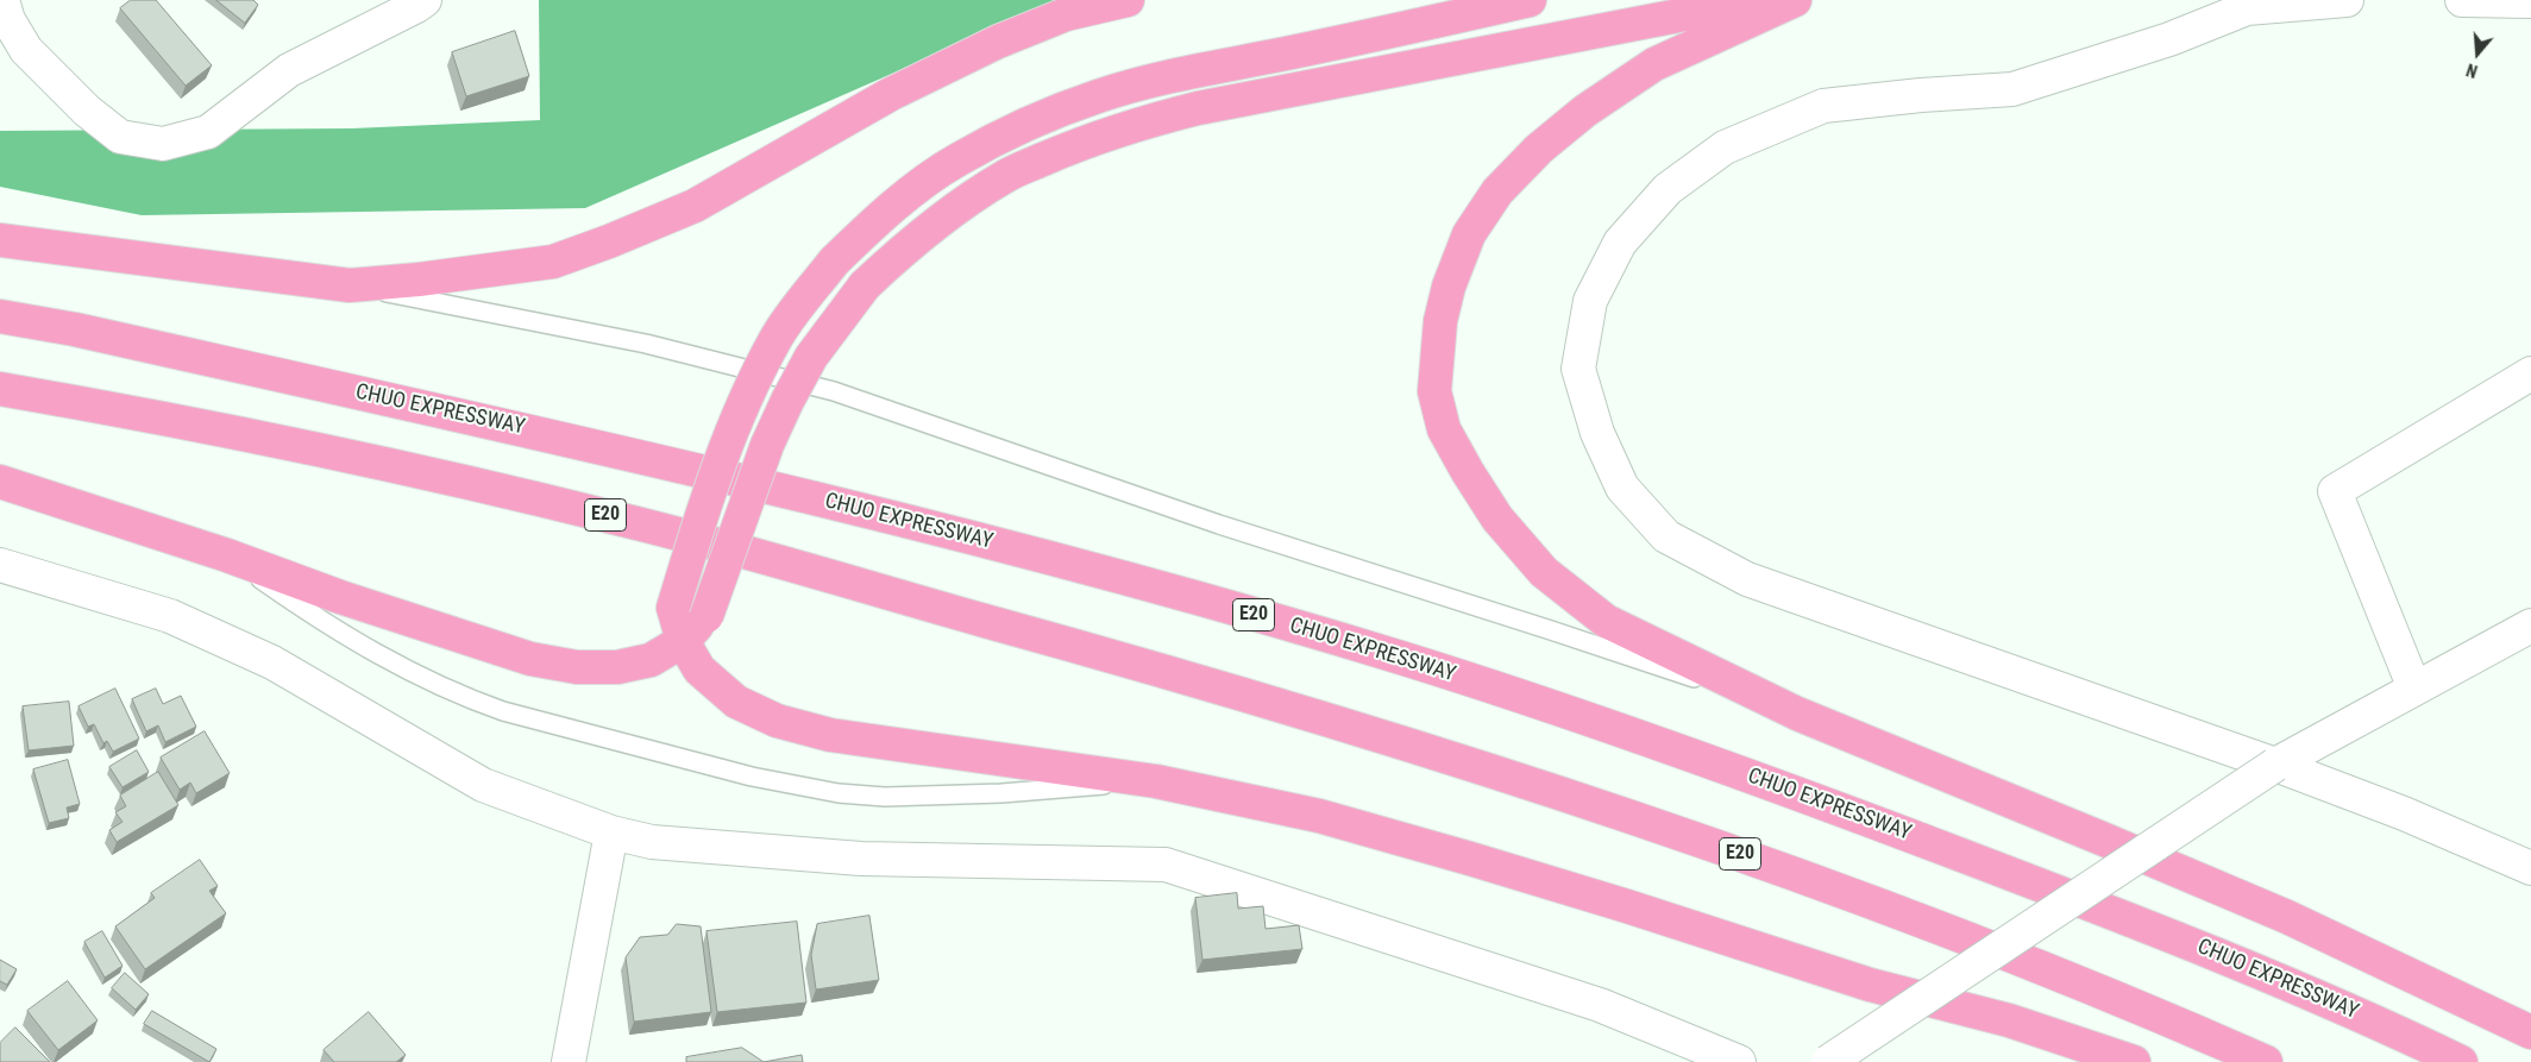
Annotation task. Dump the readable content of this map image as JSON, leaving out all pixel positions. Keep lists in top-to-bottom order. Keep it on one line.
{"streets":{"highway":["CHUO EXPRESSWAY","E20"]},"north":"bottom"}
